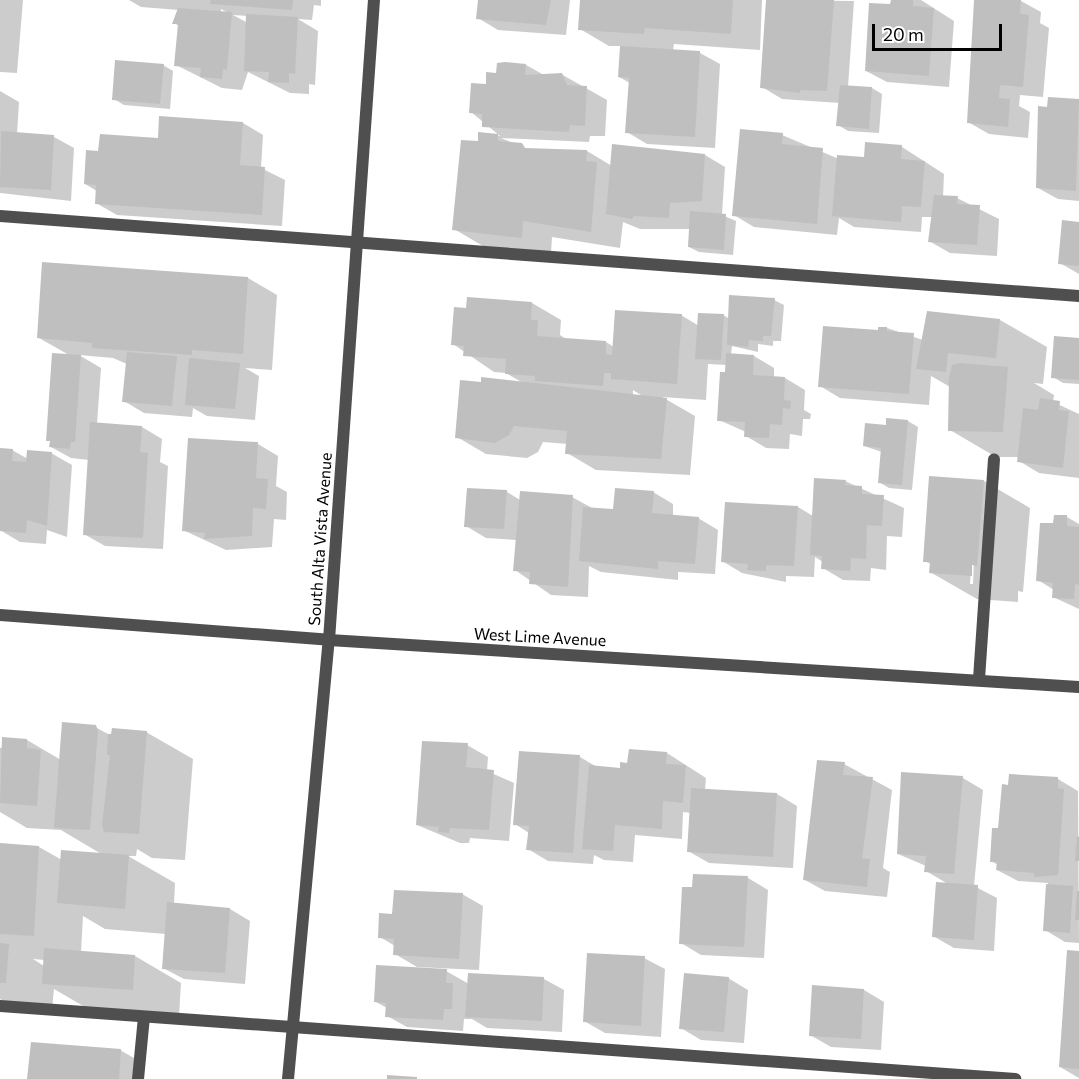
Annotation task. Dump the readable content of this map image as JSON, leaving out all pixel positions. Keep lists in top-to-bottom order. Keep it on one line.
{"streets":{"street":["South Alta Vista Avenue","West Lime Avenue"]},"crossings":[["South Alta Vista Avenue","West Lime Avenue"]],"scale_bar":"20 m"}
